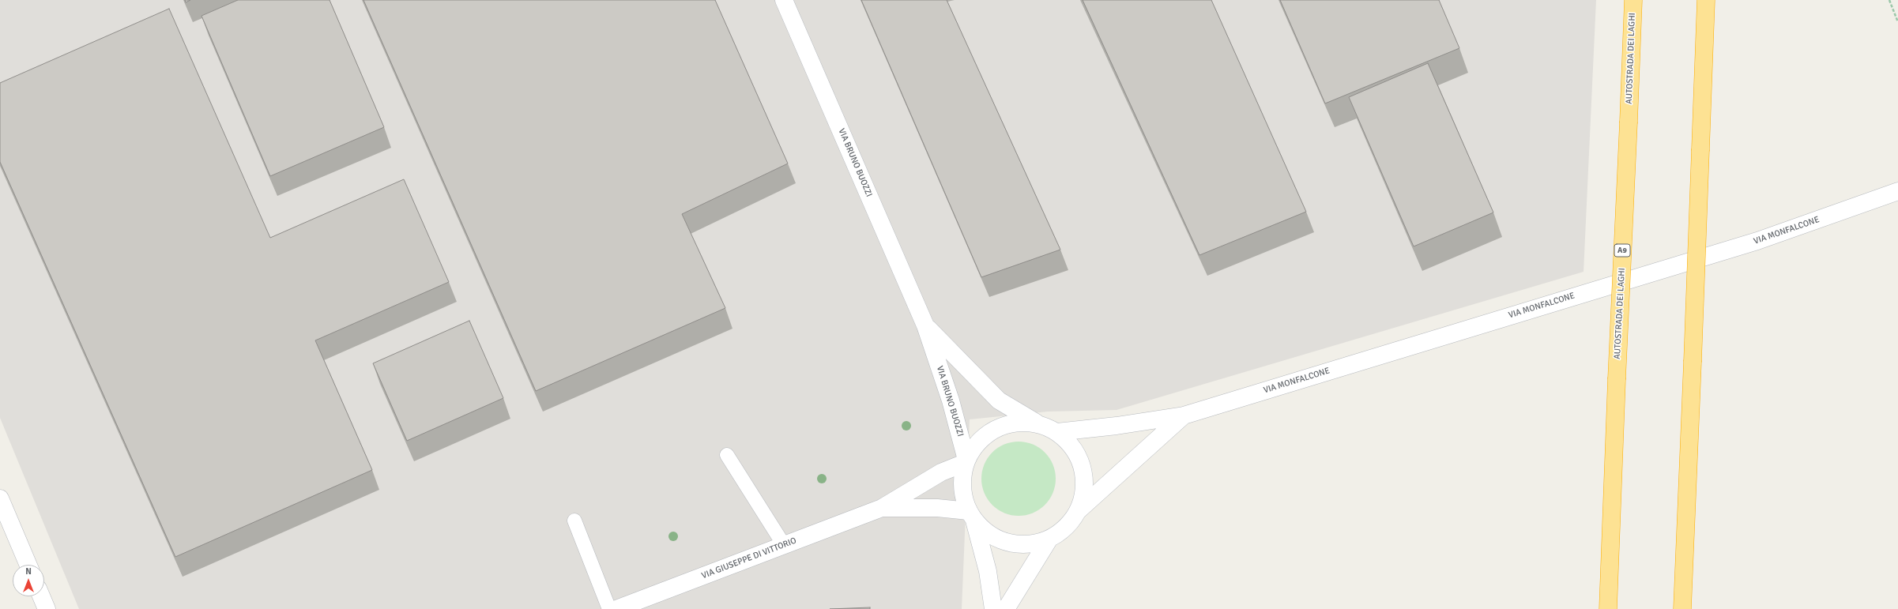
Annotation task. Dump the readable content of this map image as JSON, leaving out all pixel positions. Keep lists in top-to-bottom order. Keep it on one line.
{"streets":{"highway":["AUTOSTRADA DEI LAGHI","A9"],"street":["VIA BRUNO BUOZZI","VIA MONFALCONE","VIA GIUSEPPE DI VITTORIO"]},"crossings":[["VIA BRUNO BUOZZI","VIA GIUSEPPE DI VITTORIO"]],"north":"top"}
